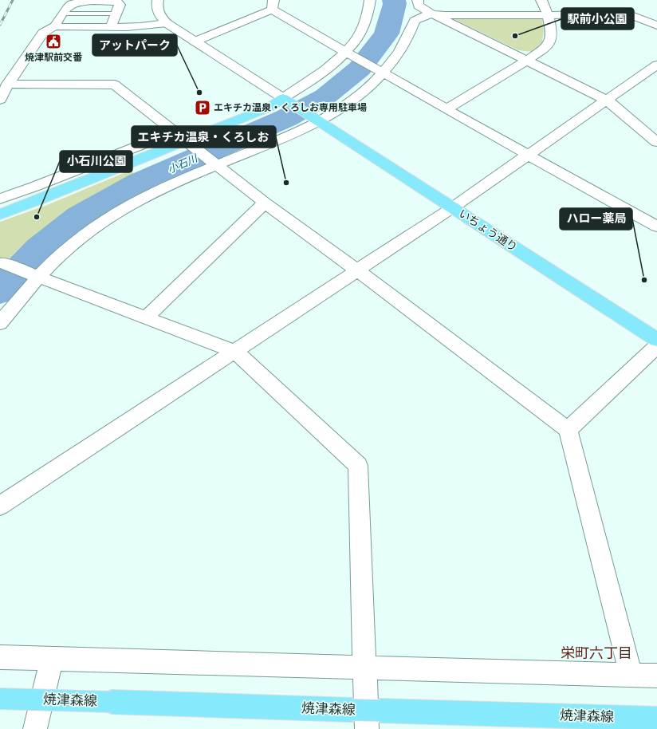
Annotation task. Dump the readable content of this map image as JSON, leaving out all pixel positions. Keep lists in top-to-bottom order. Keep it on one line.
{"streets":{"main road":["いちょう通り","焼津森線"]},"districts":["栄町六丁目"],"water":["小石川"],"places":{"other":["駅前小公園","アットパーク","エキチカ温泉・くろしお","小石川公園","ハロー薬局"],"public building":["焼津駅前交番"],"parking":["エキチカ温泉・くろしお専用駐車場"]}}
